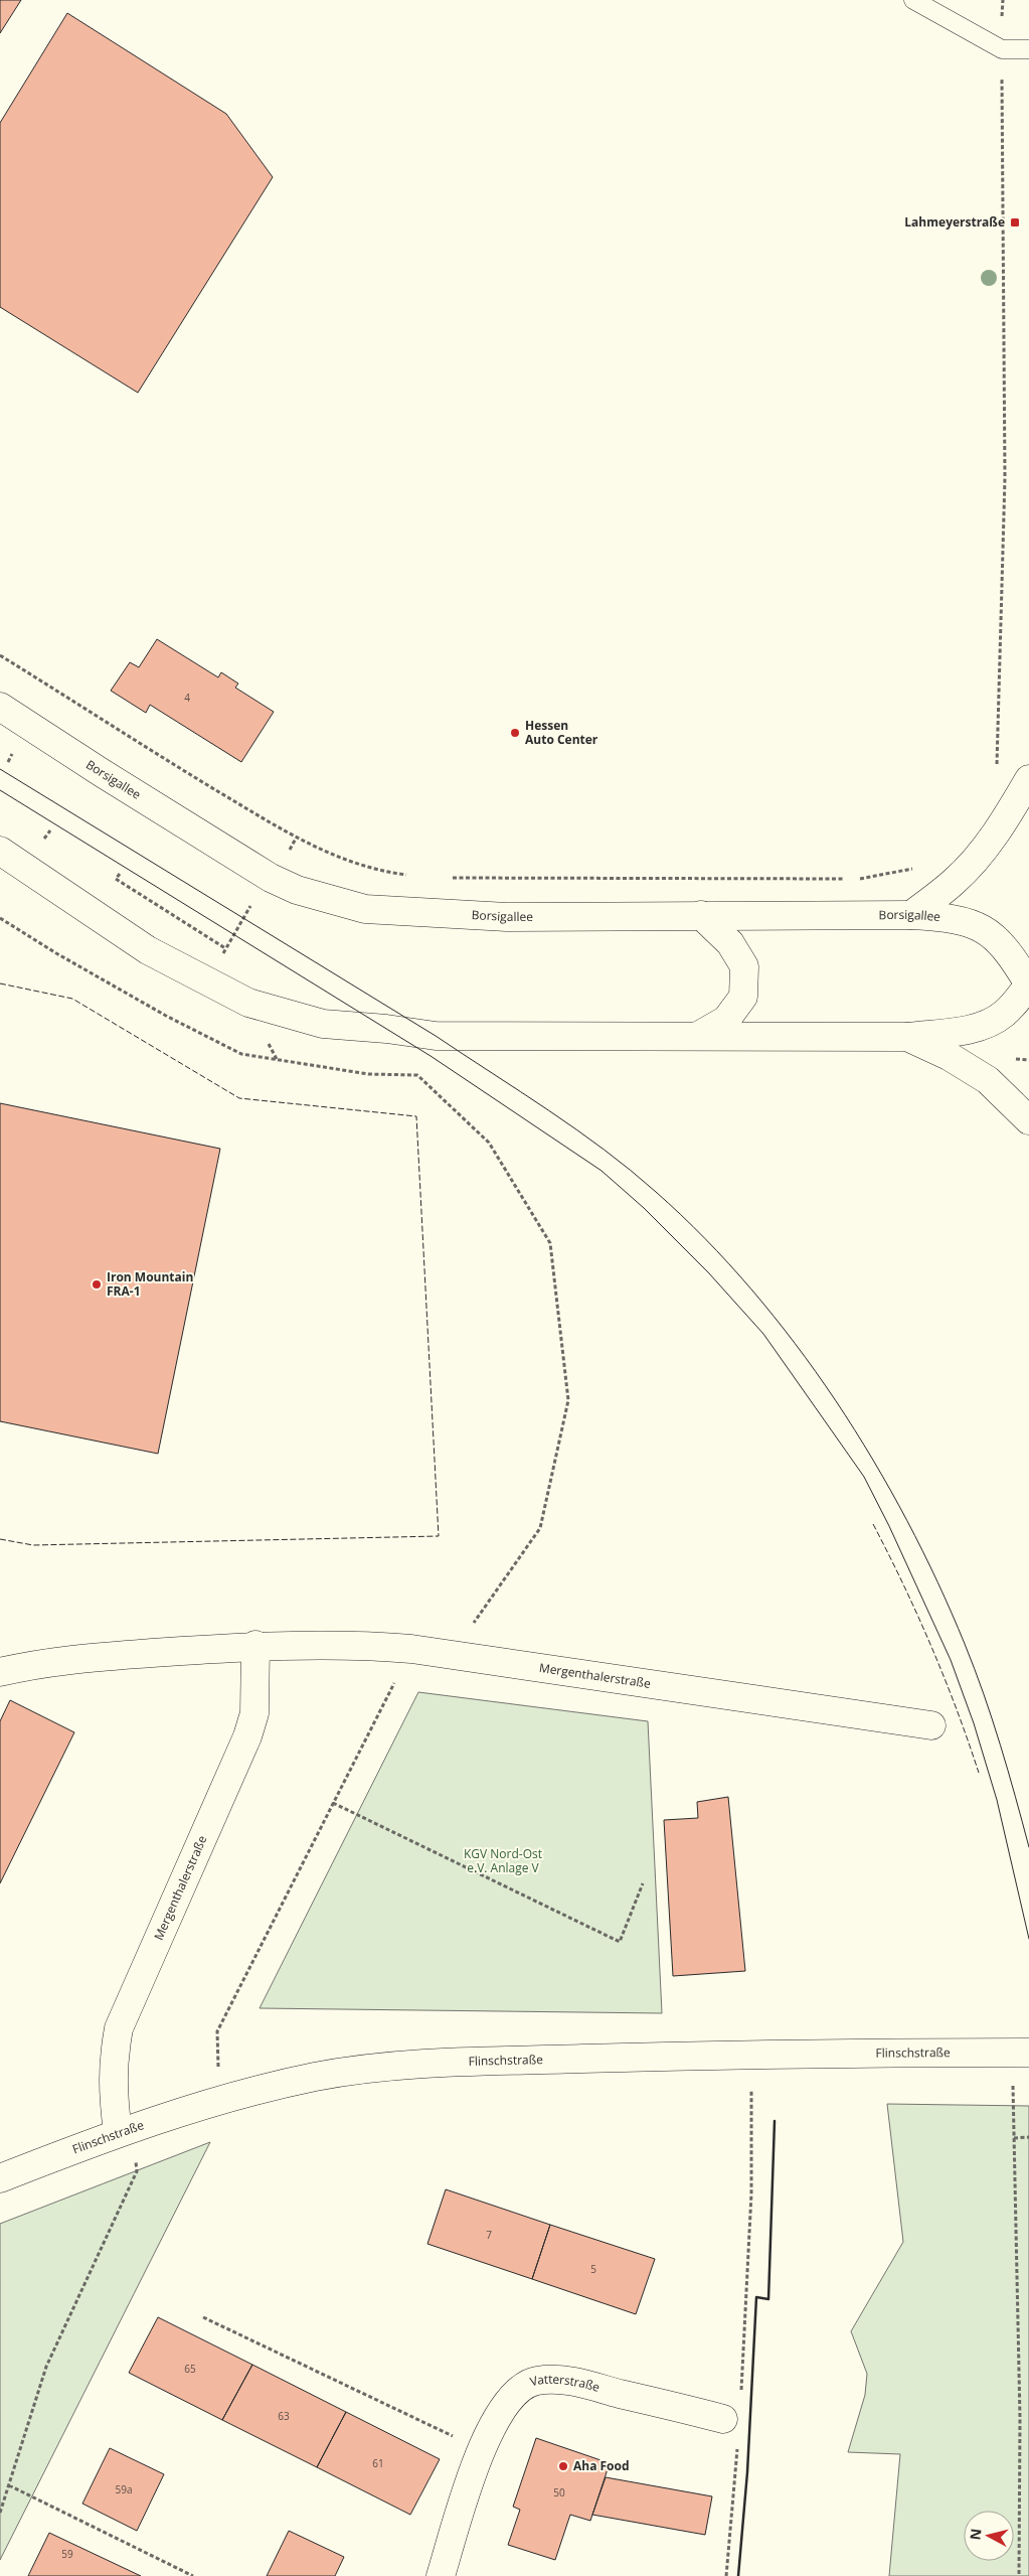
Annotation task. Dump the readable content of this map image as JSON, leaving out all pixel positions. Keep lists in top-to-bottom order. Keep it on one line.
{"streets":{"street":["Borsigallee","Mergenthalerstraße","Flinschstraße","Vatterstraße"]},"crossings":[["Mergenthalerstraße","Flinschstraße"]],"parks":["KGV Nord-Ost e.V. Anlage V"],"places":{"transit":["Lahmeyerstraße"],"other":["Hessen Auto Center","Iron Mountain FRA-1","Aha Food"]},"house_numbers":["4","7","5","65","63","61","59a","50","59"],"north":"left"}
